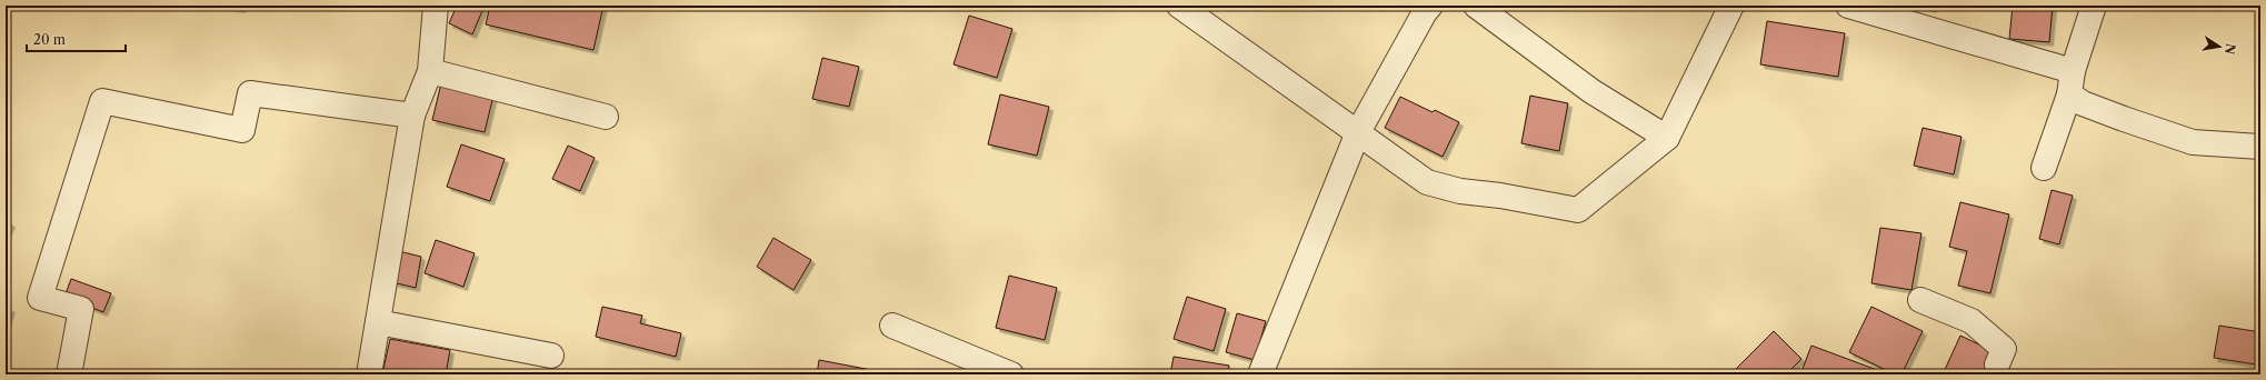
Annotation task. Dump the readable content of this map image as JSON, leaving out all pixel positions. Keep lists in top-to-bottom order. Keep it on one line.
{"scale_bar":"20 m","north":"right"}
